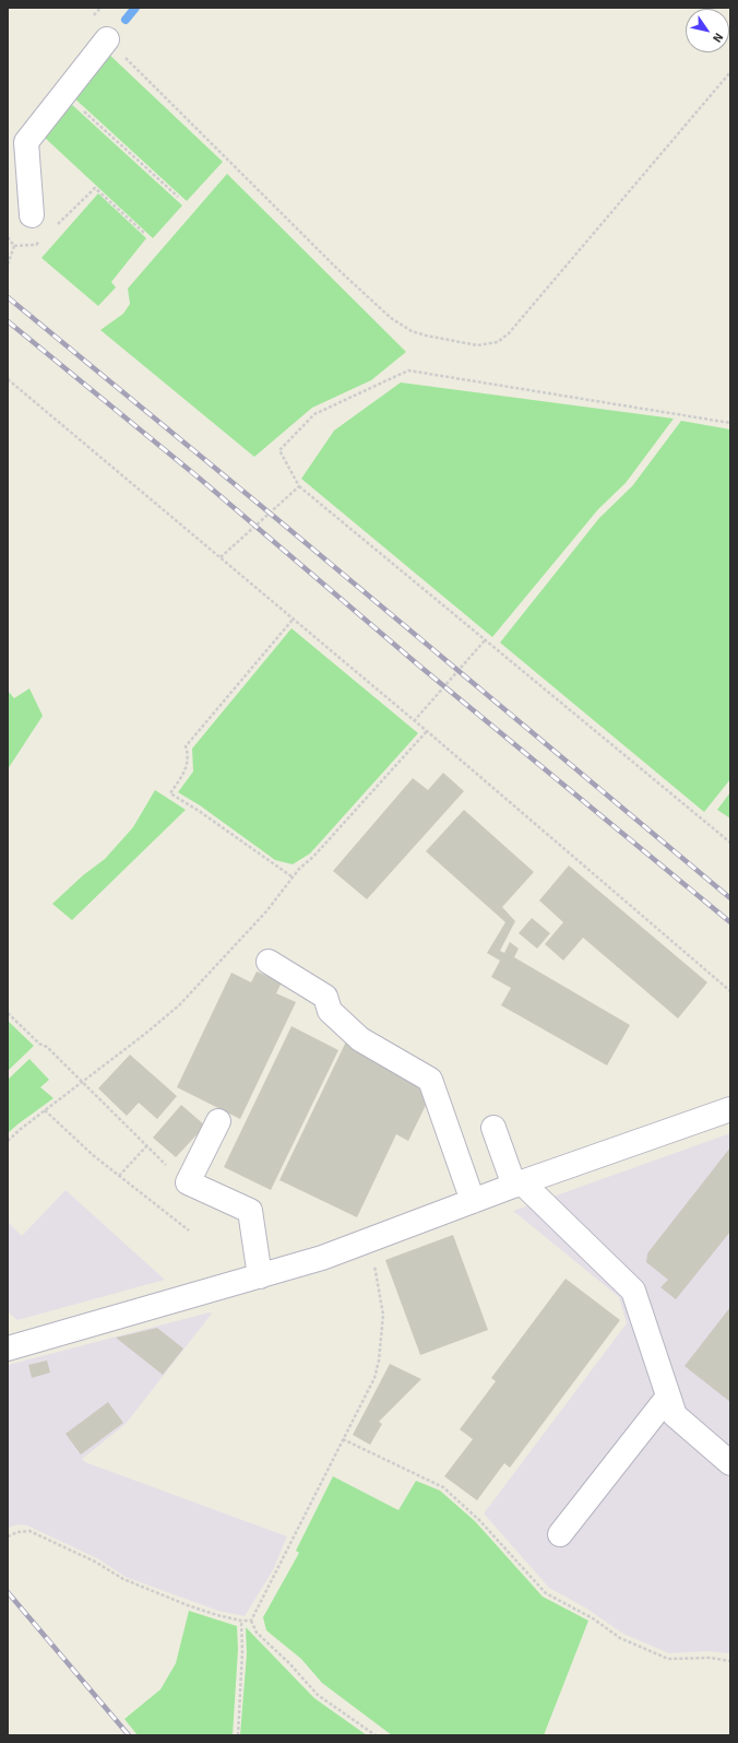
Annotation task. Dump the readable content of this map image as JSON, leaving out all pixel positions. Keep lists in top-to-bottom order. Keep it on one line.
{"north":"bottom right"}
